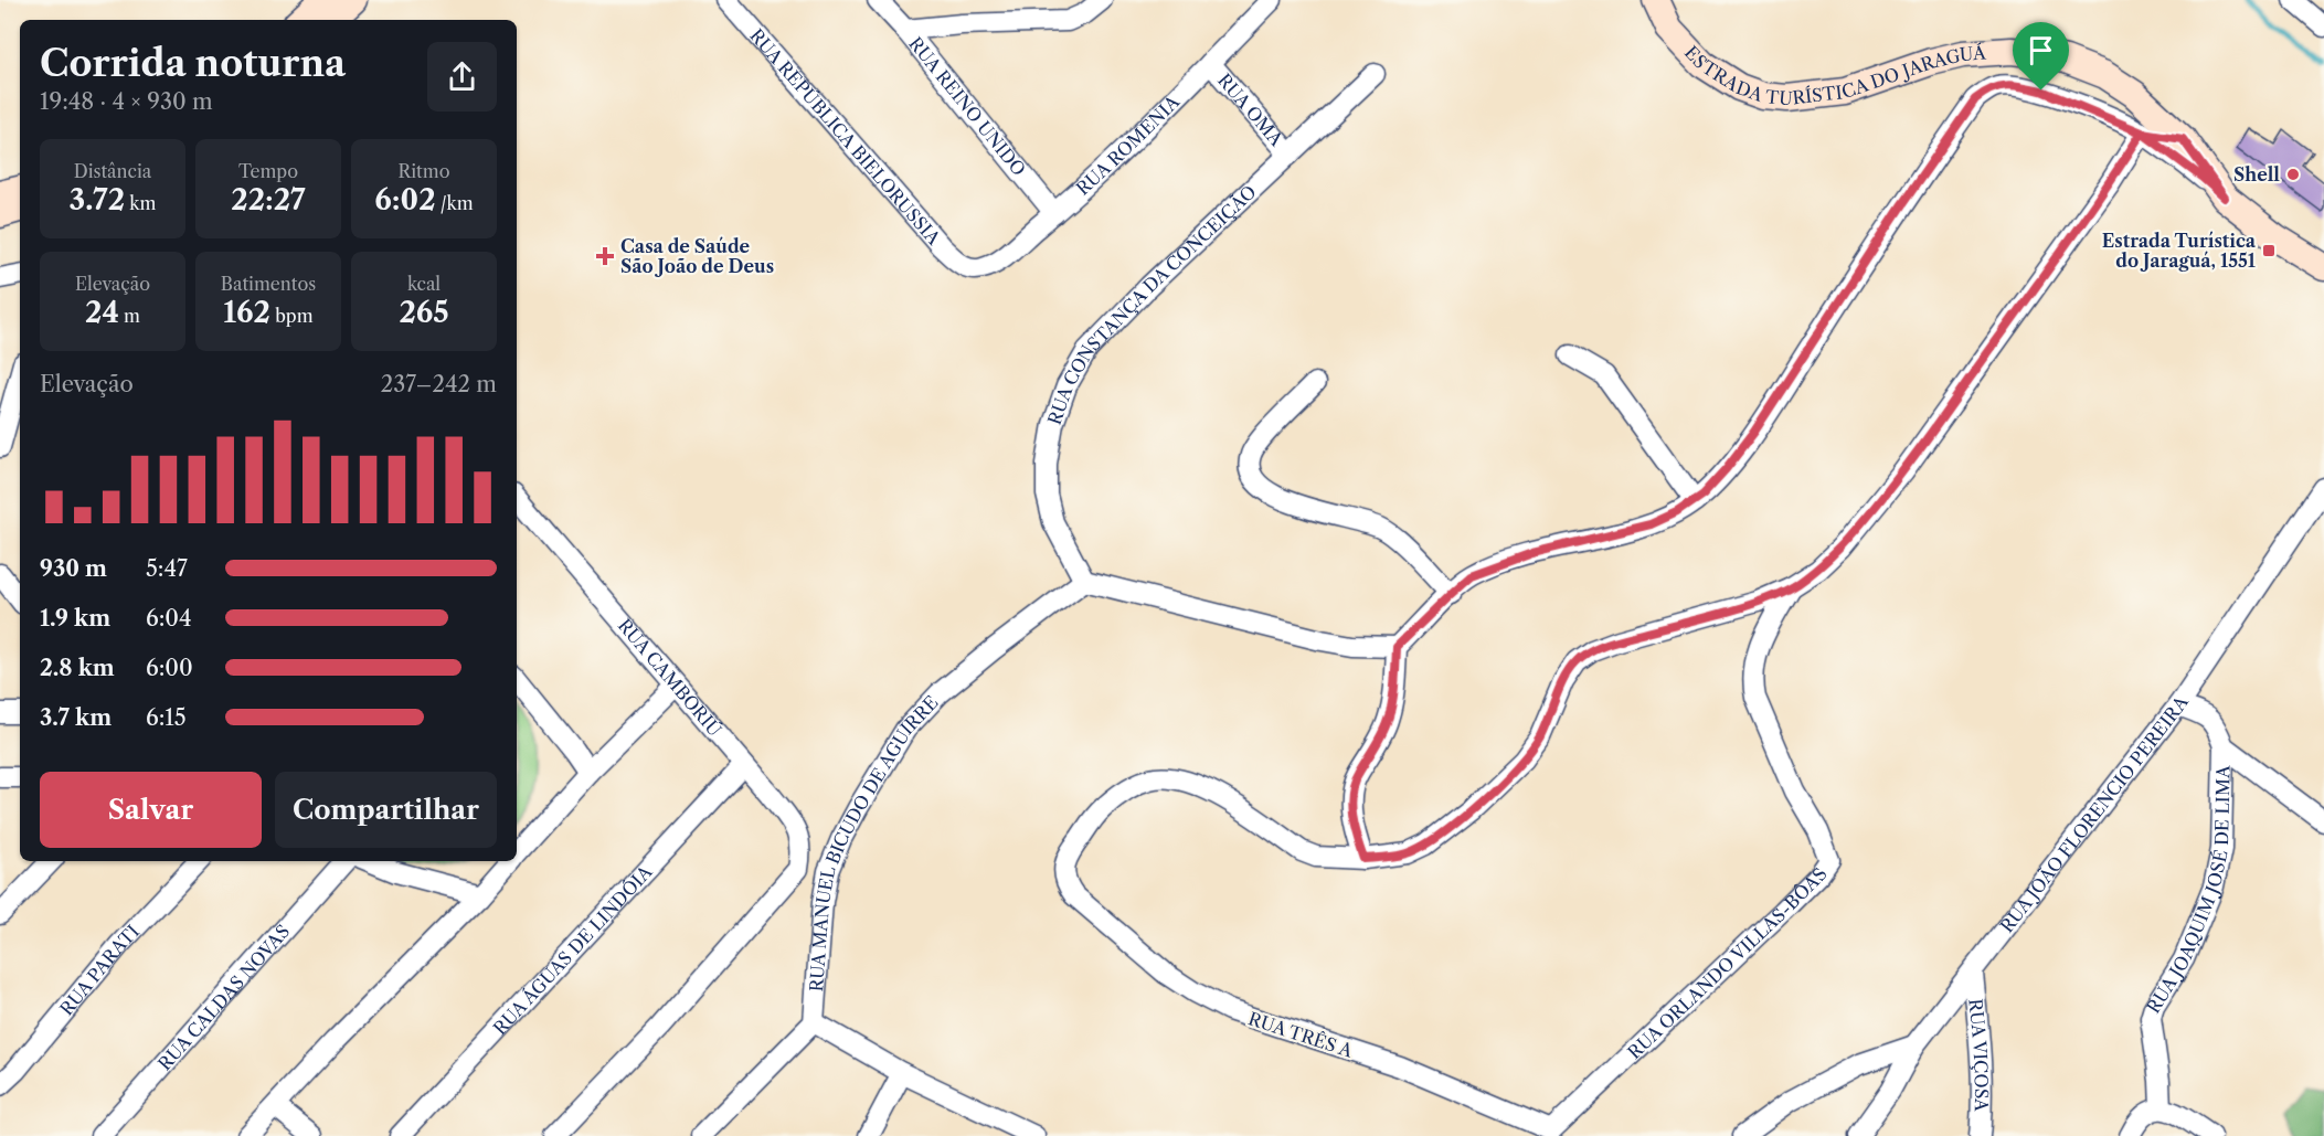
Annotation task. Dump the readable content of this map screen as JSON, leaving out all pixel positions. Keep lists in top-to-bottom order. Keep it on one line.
{"streets":{"main road":["ESTRADA TURÍSTICA DO JARAGUÁ"],"street":["RUA REINO UNIDO","RUA OMA","RUA REPÚBLICA BIELORUSSIA","RUA ROMENIA","RUA CONSTANÇA DA CONCEIÇÃO","RUA CAMBORIÚ","RUA JOÃO FLORENCIO PEREIRA","RUA MANUEL BICUDO DE AGUIRRE","RUA JOAQUIM JOSÉ DE LIMA","RUA ÁGUAS DE LINDÓIA","RUA ORLANDO VILLAS-BÔAS","RUA PARATI","RUA CALDAS NOVAS","RUA TRÊS A","RUA VIÇOSA"]},"crossings":[["RUA REINO UNIDO","RUA ROMENIA"],["RUA OMA","RUA ROMENIA"],["RUA OMA","RUA CONSTANÇA DA CONCEIÇÃO"],["RUA REPÚBLICA BIELORUSSIA","RUA ROMENIA"],["RUA CONSTANÇA DA CONCEIÇÃO","RUA MANUEL BICUDO DE AGUIRRE"],["RUA CAMBORIÚ","RUA ÁGUAS DE LINDÓIA"],["RUA JOÃO FLORENCIO PEREIRA","RUA VIÇOSA"],["RUA ORLANDO VILLAS-BÔAS","RUA TRÊS A"]],"places":{"other":["Shell"],"transit":["Estrada Turística do Jaraguá, 1551"],"health":["Casa de Saúde São João de Deus"]},"page":{"heading":["Corrida noturna","19:48 · 4 × 930 m"],"stats":[["Distância","3.72 km"],["Tempo","22:27"],["Ritmo","6:02 /km"],["Elevação","24 m"],["Batimentos","162 bpm"],["kcal","265"]],"chart":["Elevação","237–242 m"],"list":[{"name":"930 m","note":"5:47"},{"name":"1.9 km","note":"6:04"},{"name":"2.8 km","note":"6:00"},{"name":"3.7 km","note":"6:15"}],"buttons":["Salvar","Compartilhar"]}}
